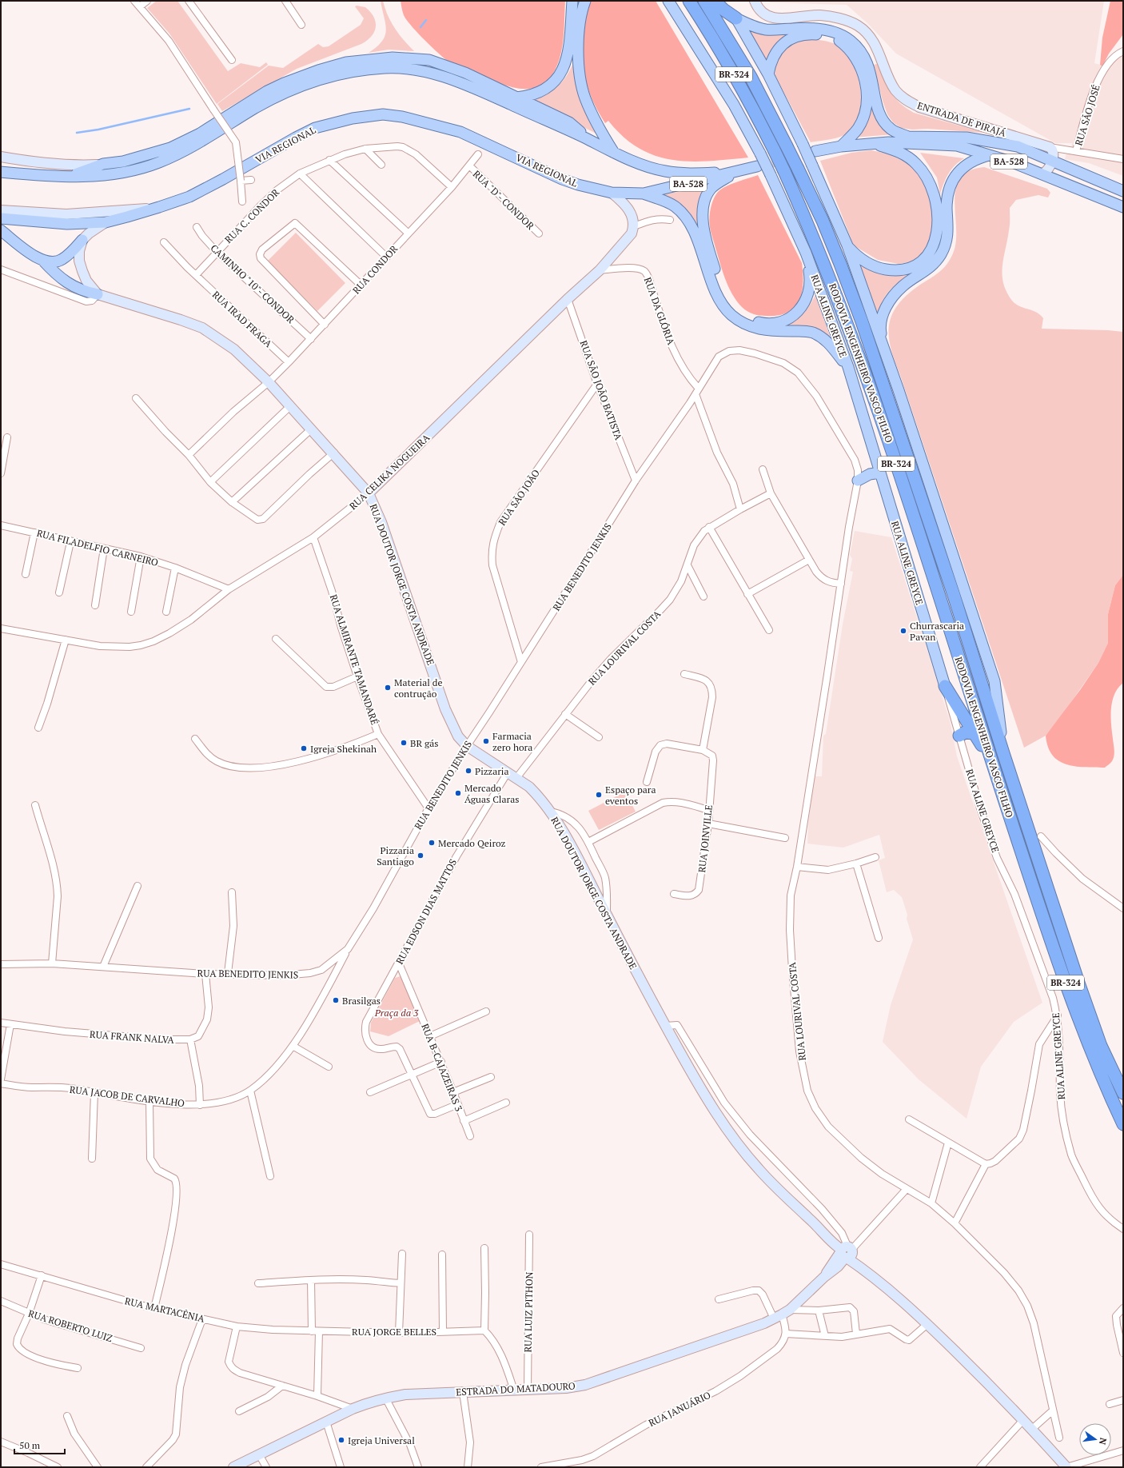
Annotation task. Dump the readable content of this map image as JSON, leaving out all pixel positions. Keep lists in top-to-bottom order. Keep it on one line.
{"streets":{"highway":["BR-324","RODOVIA ENGENHEIRO VASCO FILHO"],"main road":["ENTRADA DE PIRAJÁ","VIA REGIONAL","BA-528","RUA ALINE GREYCE","RUA CELIKA NOGUEIRA","RUA DOUTOR JORGE COSTA ANDRADE","ESTRADA DO MATADOURO"],"street":["RUA SÃO JOSÉ","RUA \"D\"- CONDOR","RUA C. CONDOR","RUA CONDOR","CAMINHO \"10\"- CONDOR","RUA DA GLÓRIA","RUA IRAD FRAGA","RUA SÃO JOÃO BATISTA","RUA SÃO JOÃO","RUA FILADELFIO CARNEIRO","RUA BENEDITO JENKIS","RUA LOURIVAL COSTA","RUA ALMIRANTE TAMANDARÉ","RUA JOINVILLE","RUA EDSON DIAS MATTOS","RUA FRANK NALVA","RUA B-CAJAZEIRAS 3","RUA JACOB DE CARVALHO","RUA MARTACÊNIA","RUA LUIZ PITHON","RUA ROBERTO LUIZ","RUA JORGE BELLES","RUA JANUÁRIO"]},"crossings":[["VIA REGIONAL","BA-528"],["RUA \"D\"- CONDOR","RUA CONDOR"],["RUA C. CONDOR","RUA CONDOR"],["RUA C. CONDOR","CAMINHO \"10\"- CONDOR"],["RUA C. CONDOR","RUA IRAD FRAGA"],["RUA CONDOR","CAMINHO \"10\"- CONDOR"],["RUA CONDOR","RUA IRAD FRAGA"],["RUA CONDOR","RUA DOUTOR JORGE COSTA ANDRADE"],["RUA DA GLÓRIA","RUA CELIKA NOGUEIRA"],["RUA DA GLÓRIA","RUA BENEDITO JENKIS"],["RUA DA GLÓRIA","RUA LOURIVAL COSTA"],["RUA SÃO JOÃO BATISTA","RUA CELIKA NOGUEIRA"],["RUA SÃO JOÃO BATISTA","RUA SÃO JOÃO"],["RUA SÃO JOÃO BATISTA","RUA BENEDITO JENKIS"],["RUA CELIKA NOGUEIRA","RUA FILADELFIO CARNEIRO"],["RUA CELIKA NOGUEIRA","RUA DOUTOR JORGE COSTA ANDRADE"],["RUA CELIKA NOGUEIRA","RUA ALMIRANTE TAMANDARÉ"],["RUA SÃO JOÃO","RUA BENEDITO JENKIS"],["RUA BENEDITO JENKIS","RUA DOUTOR JORGE COSTA ANDRADE"],["RUA BENEDITO JENKIS","RUA LOURIVAL COSTA"],["RUA BENEDITO JENKIS","RUA ALMIRANTE TAMANDARÉ"],["RUA BENEDITO JENKIS","RUA JACOB DE CARVALHO"],["RUA DOUTOR JORGE COSTA ANDRADE","RUA LOURIVAL COSTA"],["RUA DOUTOR JORGE COSTA ANDRADE","RUA EDSON DIAS MATTOS"],["RUA DOUTOR JORGE COSTA ANDRADE","ESTRADA DO MATADOURO"],["RUA EDSON DIAS MATTOS","RUA B-CAJAZEIRAS 3"],["RUA MARTACÊNIA","RUA JORGE BELLES"],["RUA LUIZ PITHON","ESTRADA DO MATADOURO"]],"parks":["Praça da 3"],"places":["Churrascaria Pavan","Material de contrução","Farmacia zero hora","BR gás","Igreja Shekinah","Pizzaria","Mercado Águas Claras","Espaço para eventos","Mercado Qeiroz","Pizzaria Santiago","Brasilgas","Igreja Universal"],"scale_bar":"50 m","north":"right"}
